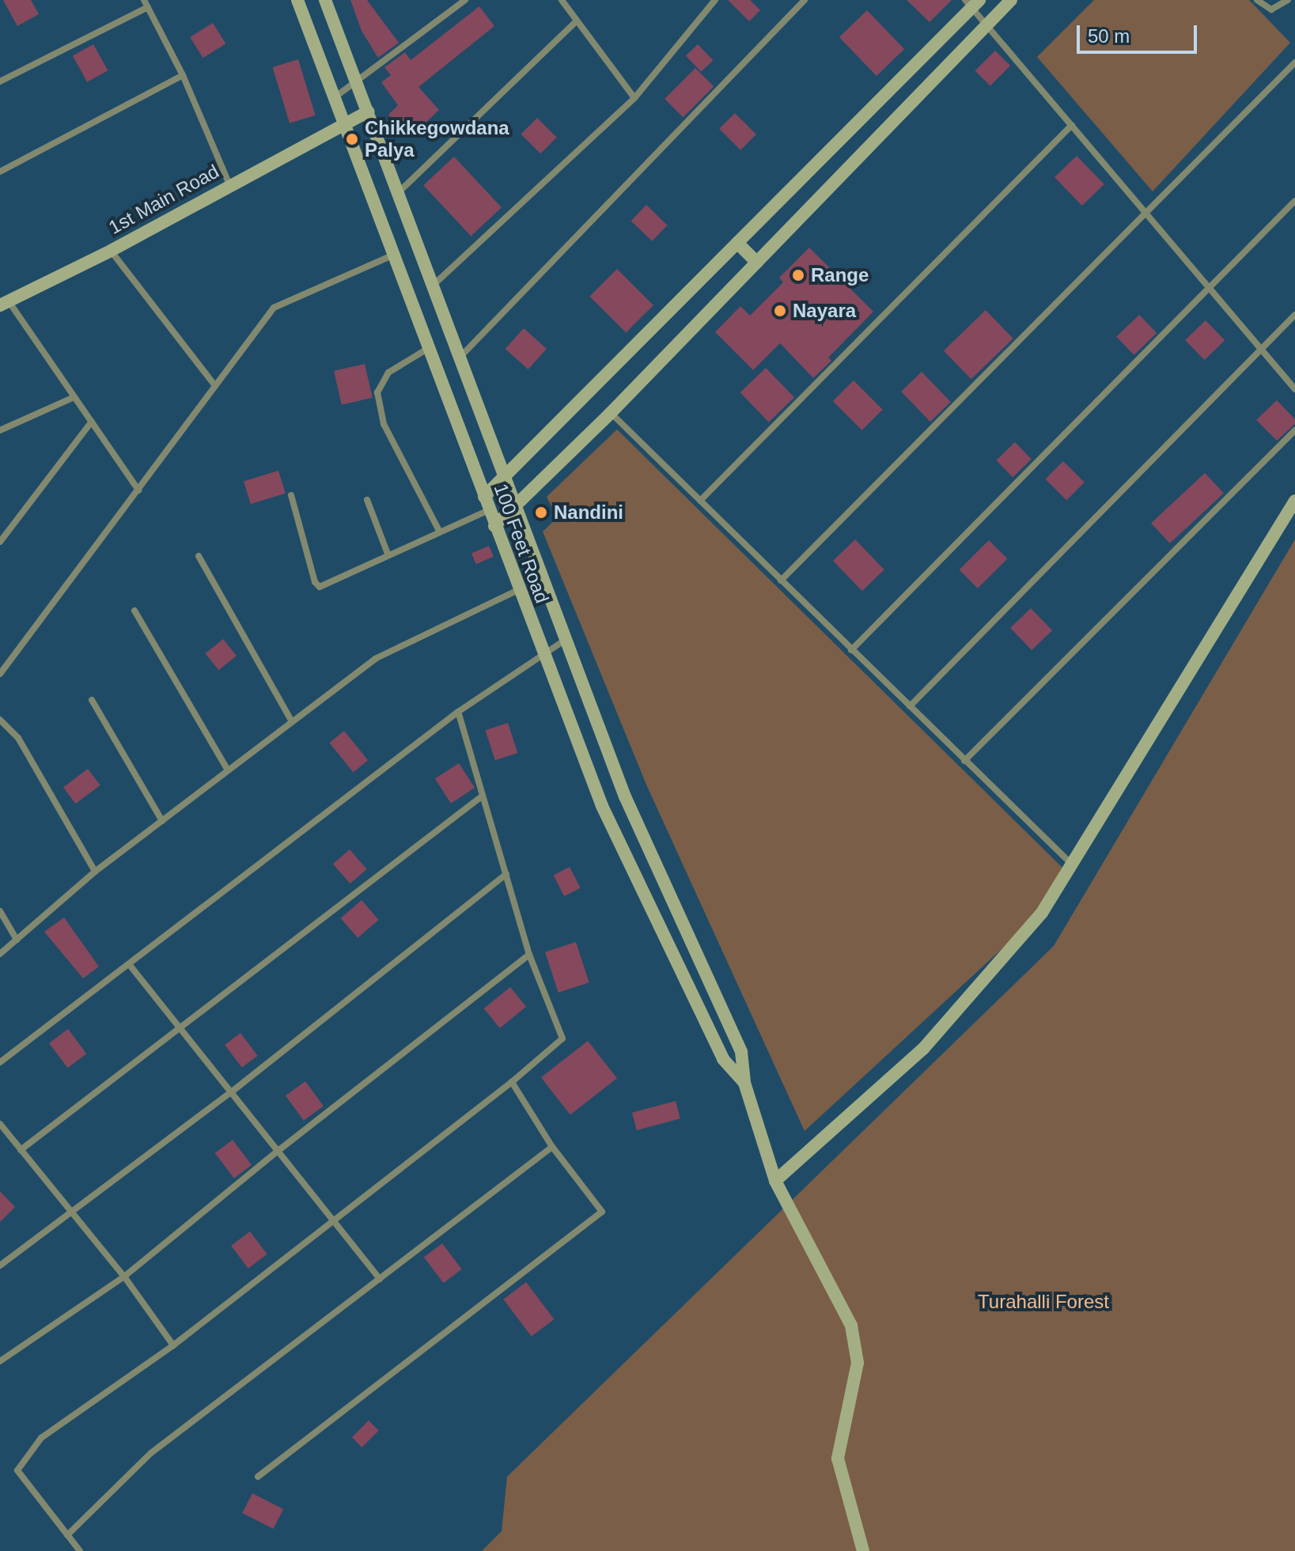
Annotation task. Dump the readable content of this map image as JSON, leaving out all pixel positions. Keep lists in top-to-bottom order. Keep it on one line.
{"streets":{"main road":["1st Main Road","100 Feet Road"]},"crossings":[["1st Main Road","100 Feet Road"]],"parks":["Turahalli Forest"],"places":["Chikkegowdana Palya","Range","Nayara","Nandini"],"scale_bar":"50 m"}
